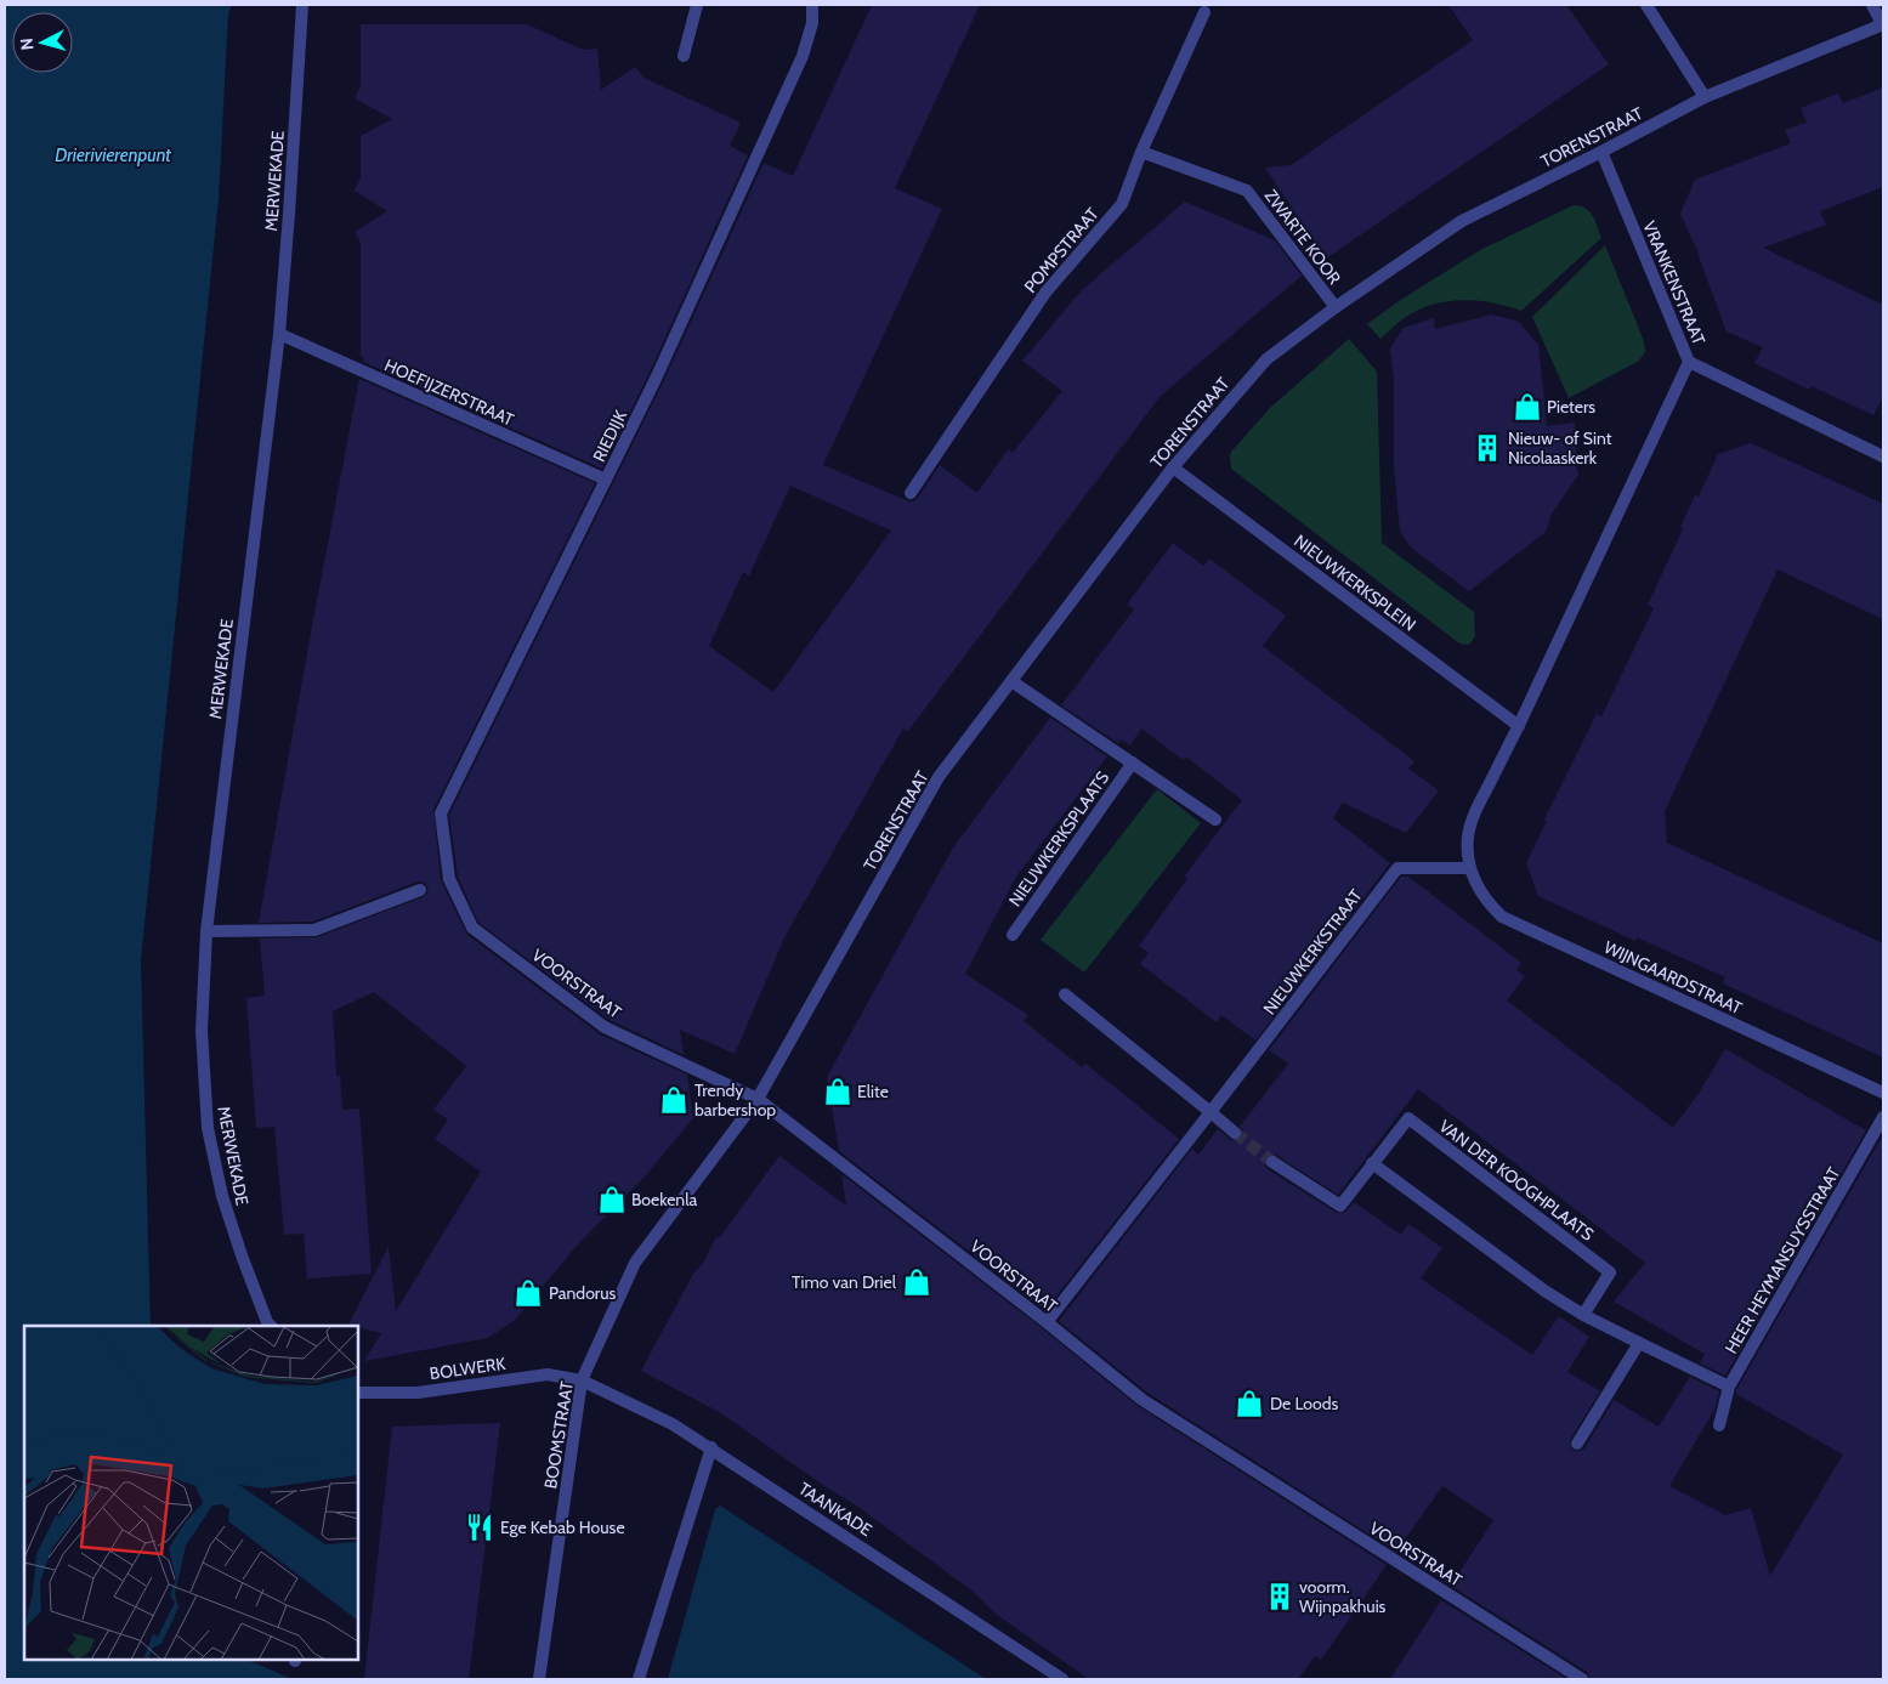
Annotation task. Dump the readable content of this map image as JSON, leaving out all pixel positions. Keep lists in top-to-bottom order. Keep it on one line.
{"streets":{"street":["TORENSTRAAT","MERWEKADE","ZWARTE KOOR","POMPSTRAAT","VRANKENSTRAAT","HOEFIJZERSTRAAT","RIEDIJK","NIEUWKERKSPLEIN","NIEUWKERKSPLAATS","NIEUWKERKSTRAAT","WIJNGAARDSTRAAT","VOORSTRAAT","VAN DER KOOGHPLAATS","HEER HEYMANSUYSSTRAAT","BOLWERK","BOOMSTRAAT","TAANKADE"]},"crossings":[["TORENSTRAAT","ZWARTE KOOR"],["TORENSTRAAT","VRANKENSTRAAT"],["TORENSTRAAT","NIEUWKERKSPLEIN"],["TORENSTRAAT","NIEUWKERKSPLAATS"],["TORENSTRAAT","VOORSTRAAT"],["TORENSTRAAT","BOOMSTRAAT"],["MERWEKADE","HOEFIJZERSTRAAT"],["ZWARTE KOOR","POMPSTRAAT"],["HOEFIJZERSTRAAT","RIEDIJK"],["RIEDIJK","VOORSTRAAT"],["NIEUWKERKSTRAAT","WIJNGAARDSTRAAT"],["NIEUWKERKSTRAAT","VOORSTRAAT"],["VOORSTRAAT","BOOMSTRAAT"],["BOLWERK","BOOMSTRAAT"],["BOLWERK","TAANKADE"],["BOOMSTRAAT","TAANKADE"]],"water":["Drierivierenpunt"],"places":{"shop":["Pieters","Elite","Trendy barbershop","Boekenla","Timo van Driel","Pandorus","De Loods"],"building":["Nieuw- of Sint Nicolaaskerk","voorm. Wijnpakhuis"],"restaurant":["Ege Kebab House"]},"north":"left"}
